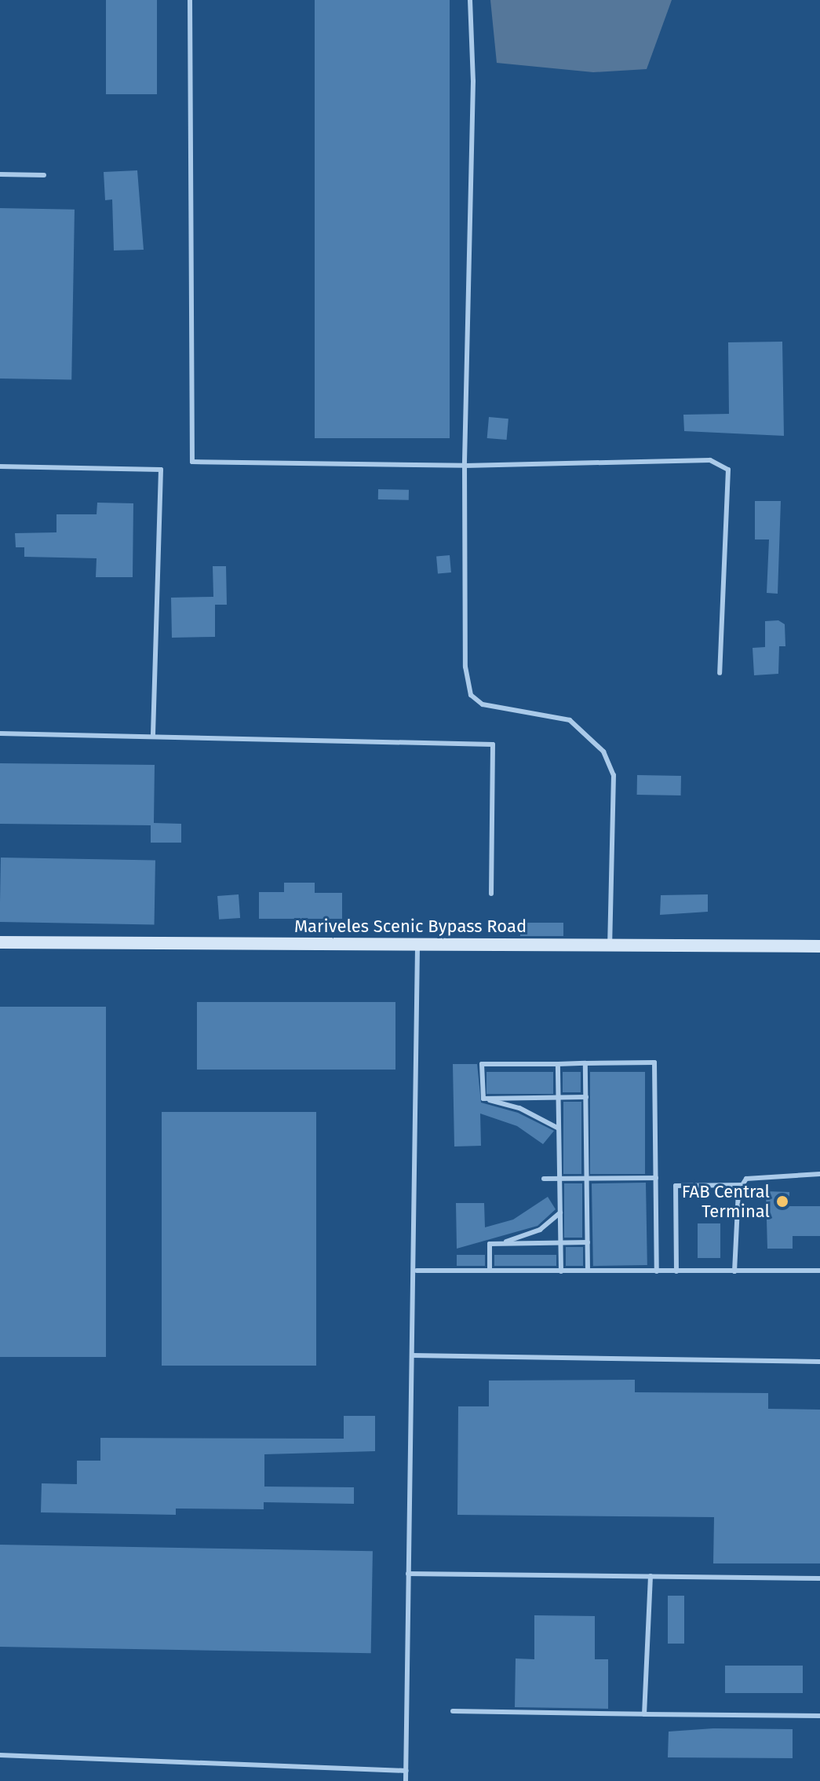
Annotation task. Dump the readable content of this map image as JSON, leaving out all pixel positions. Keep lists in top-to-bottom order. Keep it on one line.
{"streets":{"main road":["Mariveles Scenic Bypass Road"]},"places":["FAB Central Terminal"]}
